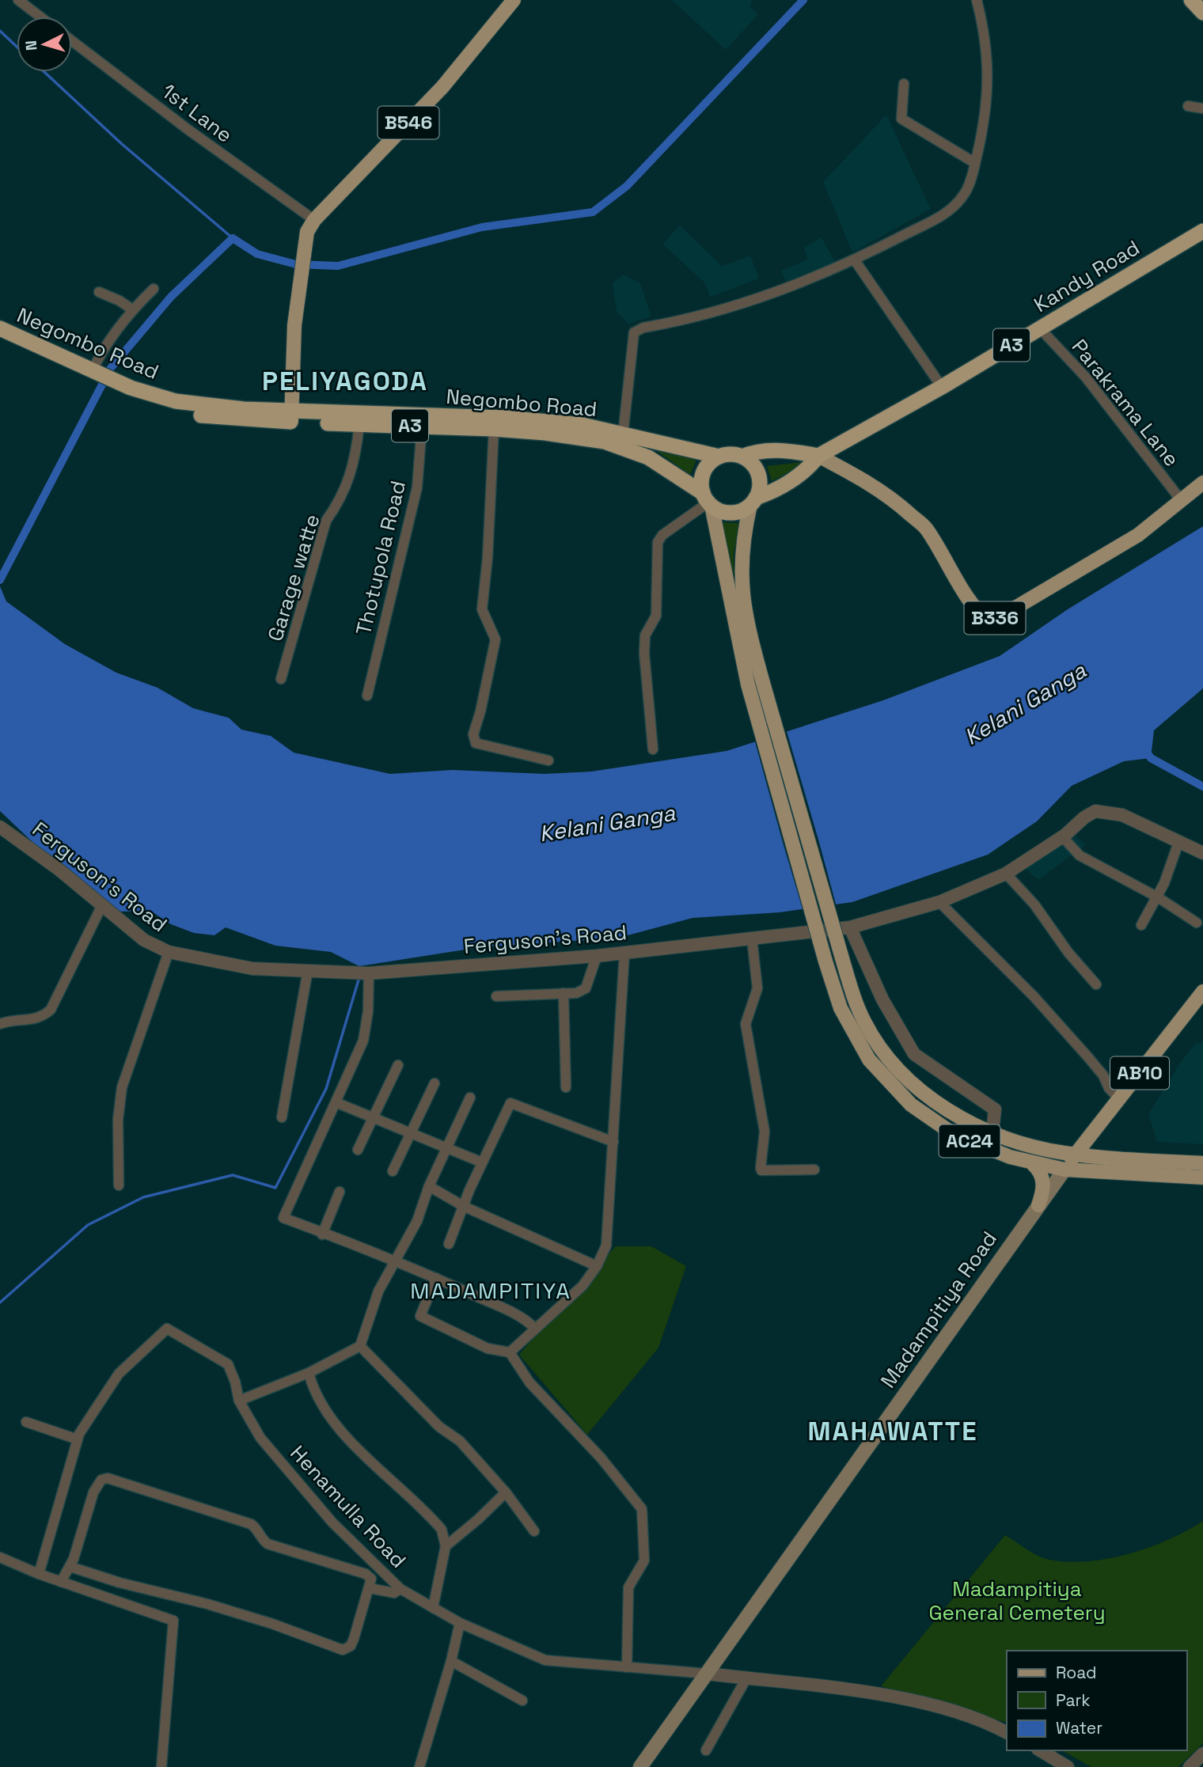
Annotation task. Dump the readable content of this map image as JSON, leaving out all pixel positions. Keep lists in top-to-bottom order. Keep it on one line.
{"streets":{"highway":["Kandy Road","Negombo Road","A3"],"main road":["B546","B336","AB10","AC24","Madampitiya Road"],"street":["1st Lane","Parakrama Lane","Thotupola Road","Garage watte","Ferguson's Road","Henamulla Road"]},"crossings":[["1st Lane","B546"],["B546","Negombo Road"],["Kandy Road","Negombo Road"],["Kandy Road","Parakrama Lane"],["Kandy Road","B336"],["Kandy Road","AC24"],["Negombo Road","Thotupola Road"],["Negombo Road","Garage watte"],["Negombo Road","AC24"],["Parakrama Lane","B336"],["AC24","Madampitiya Road"],["Madampitiya Road","Henamulla Road"]],"districts":["PELIYAGODA","MADAMPITIYA","MAHAWATTE"],"water":["Kelani Ganga"],"parks":["Madampitiya General Cemetery"],"legend":["Road","Park","Water"],"north":"left"}
